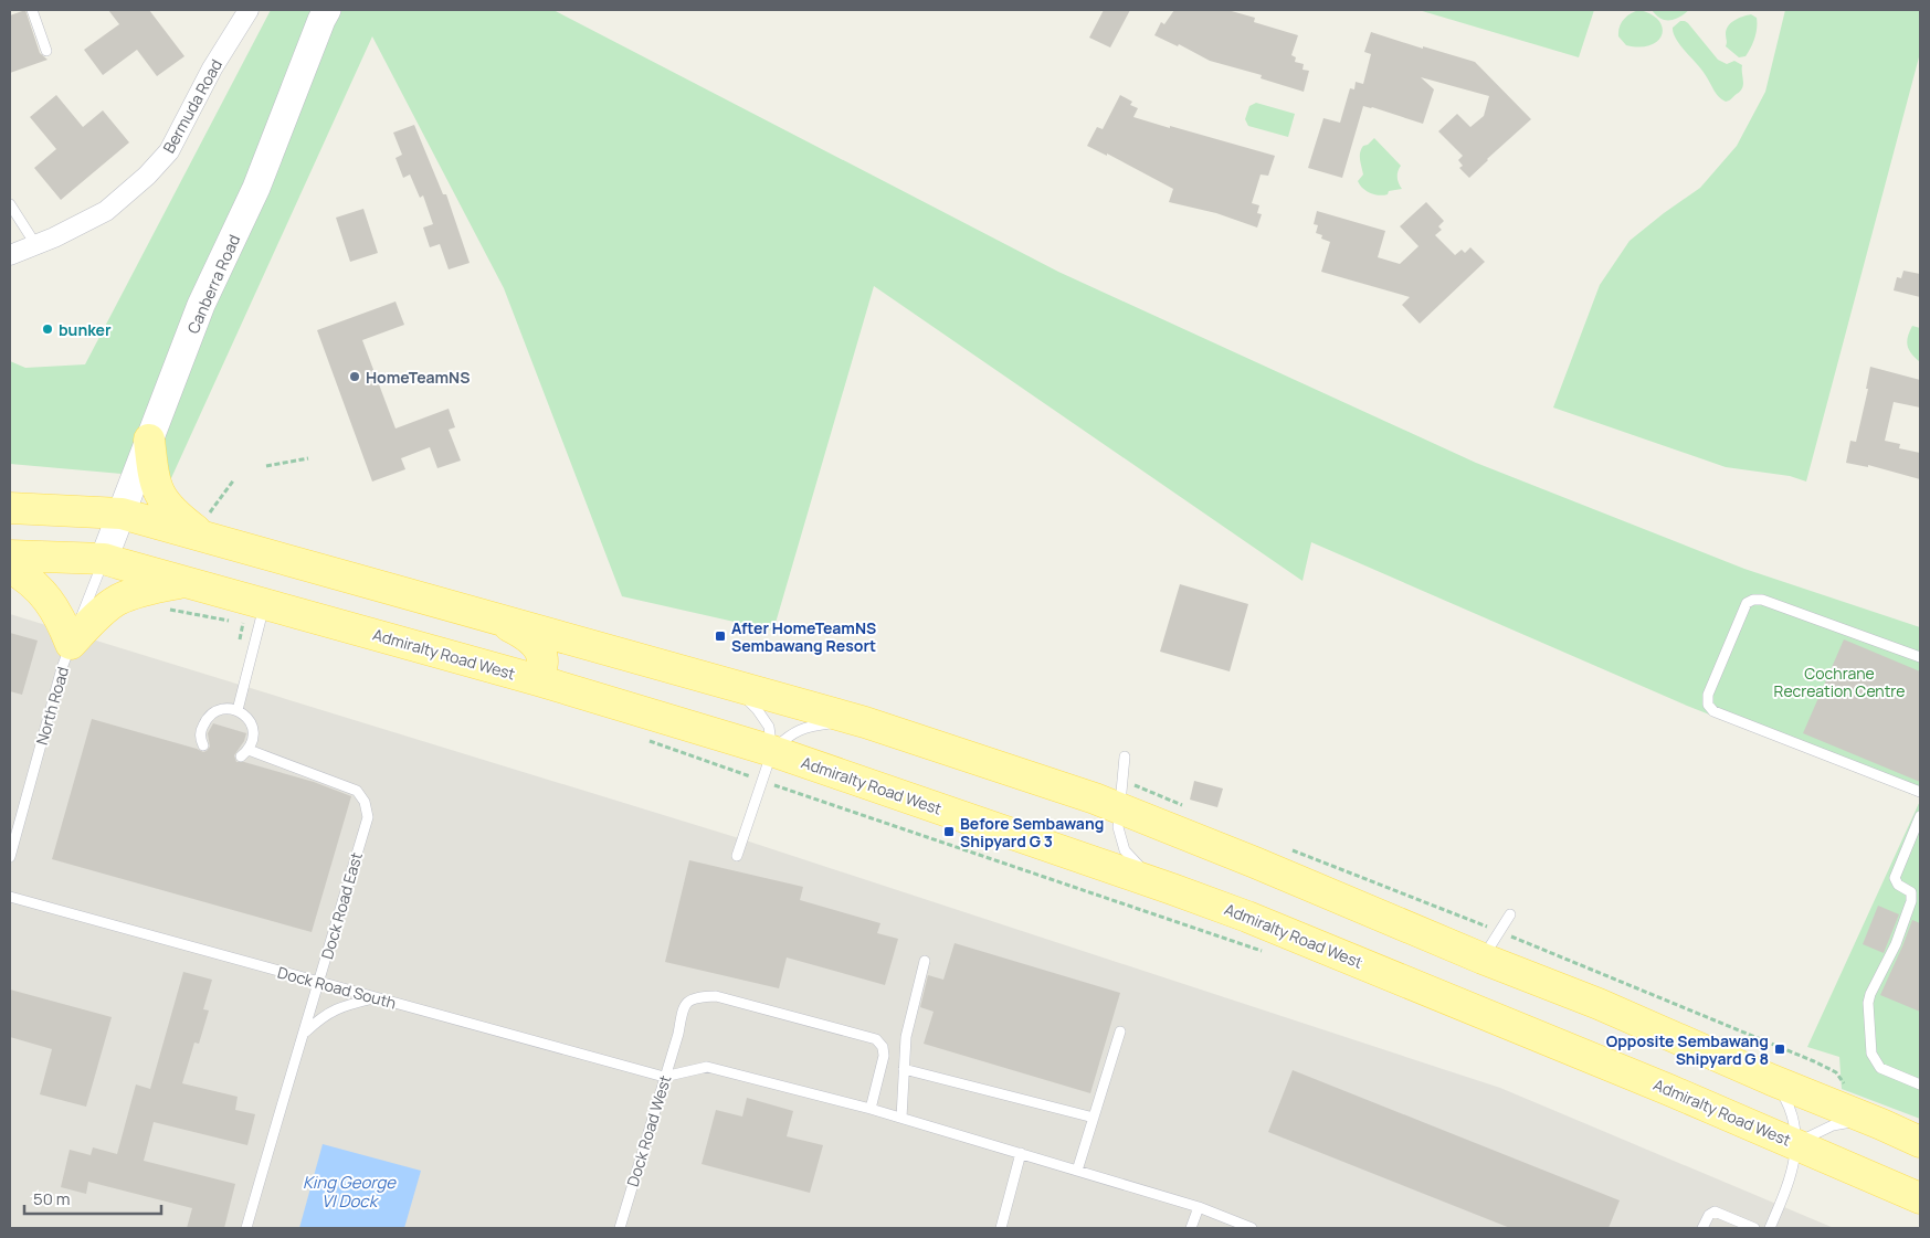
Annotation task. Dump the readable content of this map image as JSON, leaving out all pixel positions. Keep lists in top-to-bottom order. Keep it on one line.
{"streets":{"main road":["Canberra Road","Admiralty Road West"],"street":["Bermuda Road"],"lane":["North Road","Dock Road East","Dock Road South","Dock Road West"]},"crossings":[["Canberra Road","Admiralty Road West"],["Canberra Road","North Road"],["Admiralty Road West","North Road"],["Dock Road East","Dock Road South"],["Dock Road South","Dock Road West"]],"water":["King George VI Dock"],"parks":["Cochrane Recreation Centre"],"places":{"other":["bunker","HomeTeamNS"],"transit":["After HomeTeamNS Sembawang Resort","Before Sembawang Shipyard G 3","Opposite Sembawang Shipyard G 8"]},"scale_bar":"50 m"}
